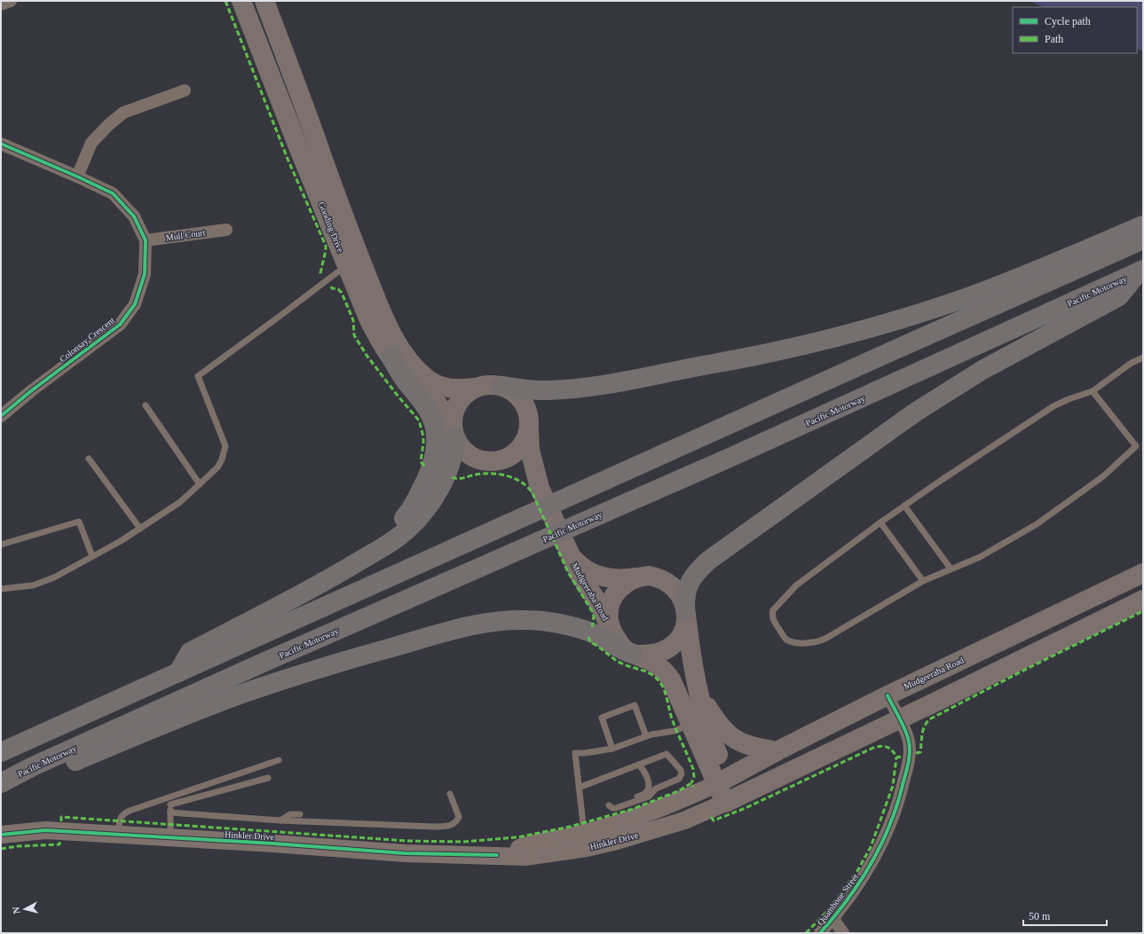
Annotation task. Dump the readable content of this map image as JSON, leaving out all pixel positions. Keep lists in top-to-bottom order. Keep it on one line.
{"streets":{"highway":["Pacific Motorway"],"main road":["Gooding Drive","Mudgeeraba Road","Hinkler Drive"],"street":["Mull Court","Colonsay Crescent","Quambone Street"]},"crossings":[["Gooding Drive","Mudgeeraba Road"],["Mull Court","Colonsay Crescent"],["Mudgeeraba Road","Hinkler Drive"],["Mudgeeraba Road","Quambone Street"]],"legend":["Cycle path","Path"],"scale_bar":"50 m","north":"left"}
